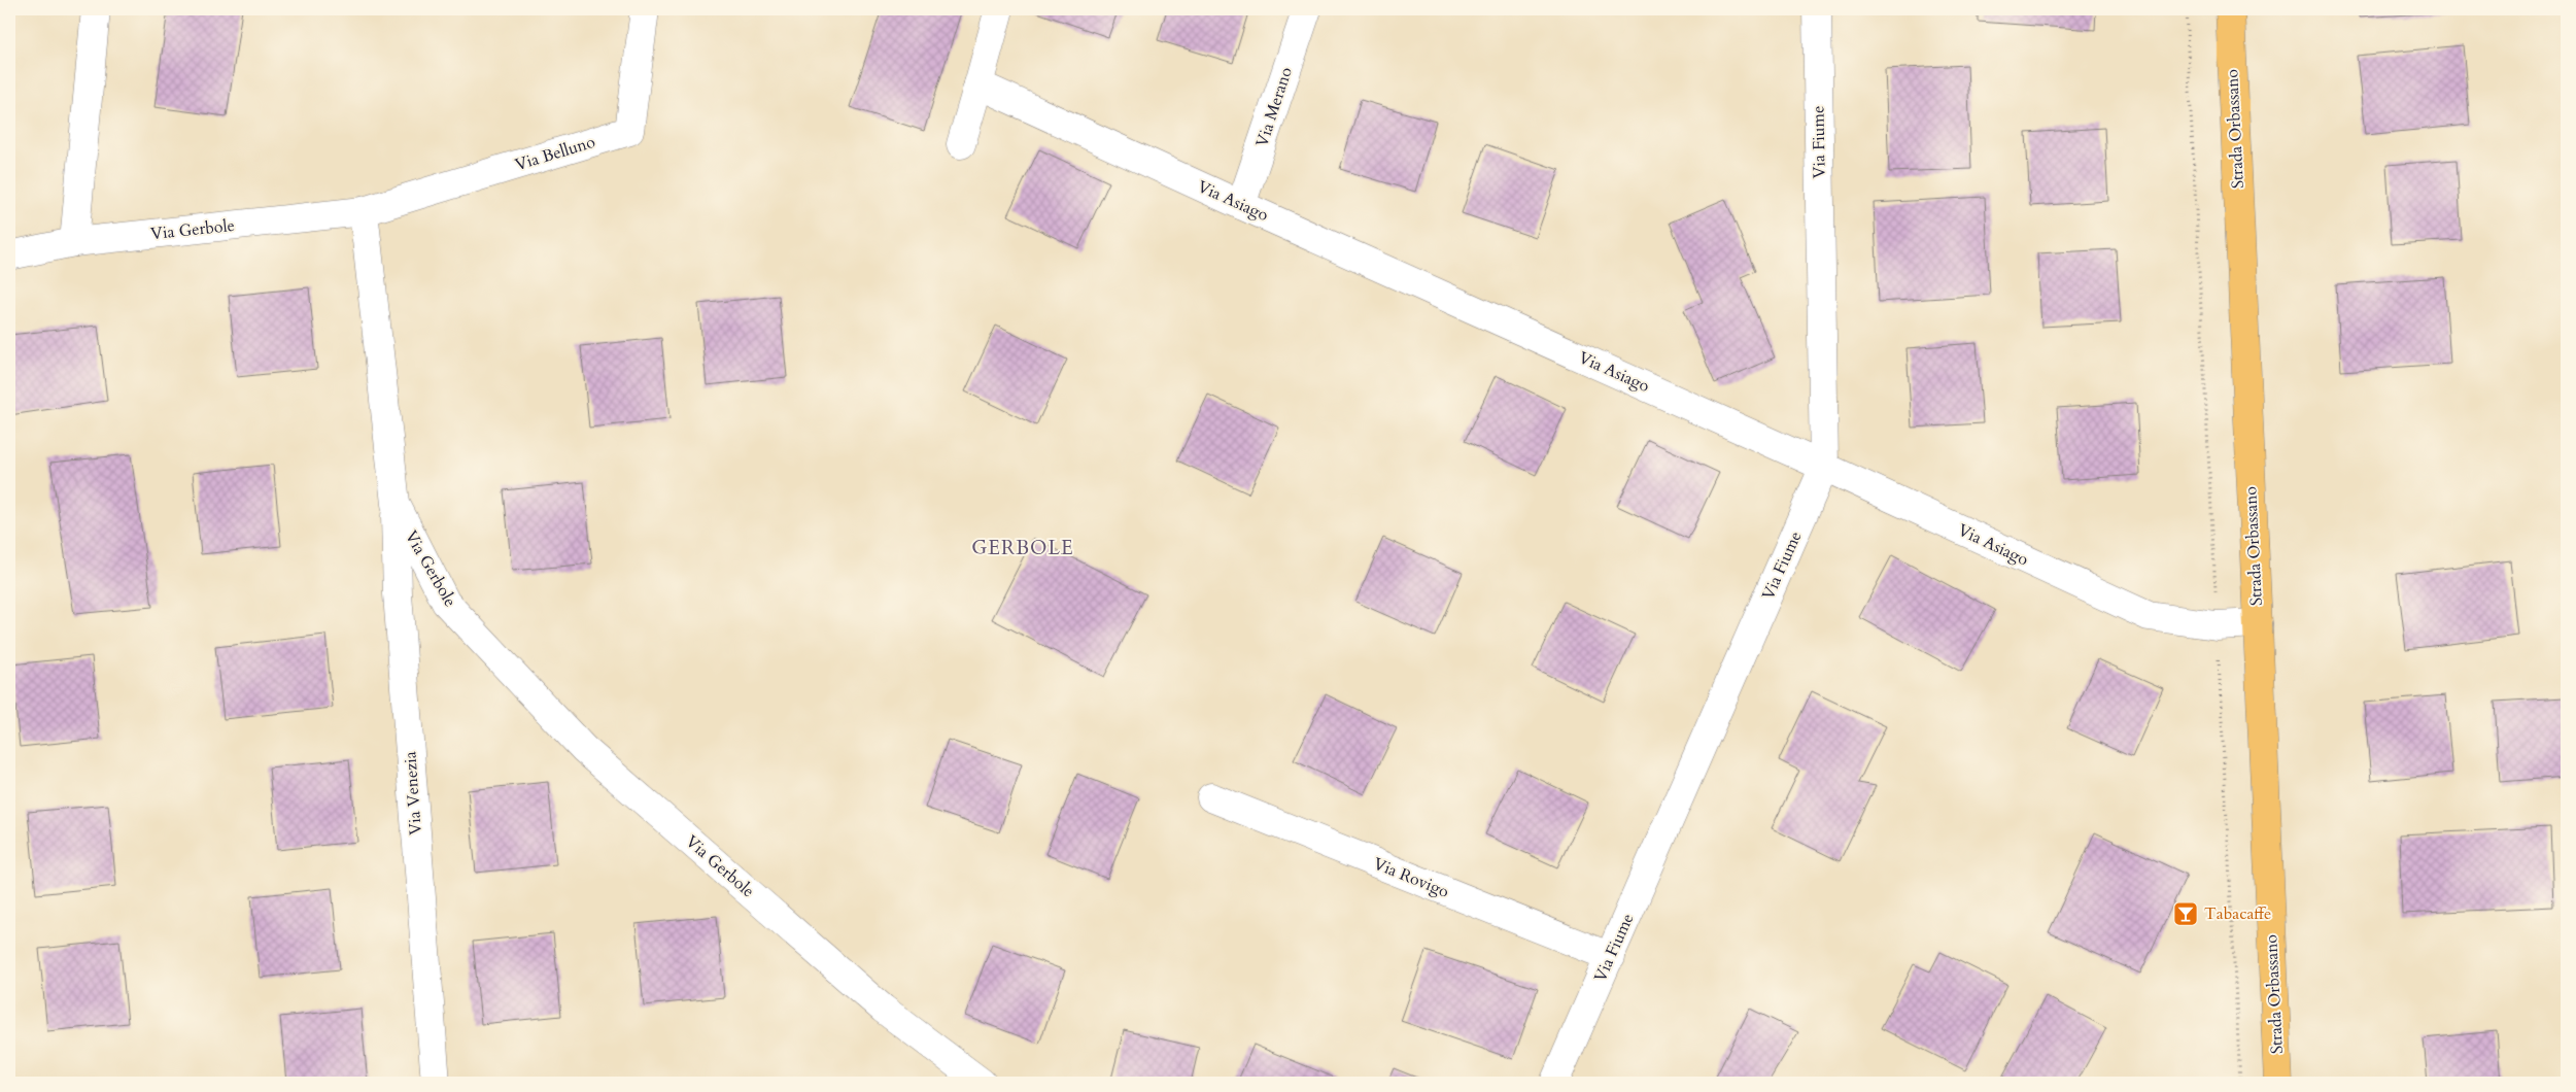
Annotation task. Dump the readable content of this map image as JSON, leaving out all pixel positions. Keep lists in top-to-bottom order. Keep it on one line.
{"streets":{"main road":["Strada Orbassano"],"street":["Via Merano","Via Fiume","Via Belluno","Via Asiago","Via Gerbole","Via Venezia","Via Rovigo"]},"crossings":[["Via Merano","Via Asiago"],["Strada Orbassano","Via Asiago"],["Via Fiume","Via Asiago"],["Via Fiume","Via Rovigo"],["Via Belluno","Via Gerbole"],["Via Gerbole","Via Venezia"]],"districts":["GERBOLE"],"places":{"bar":["Tabacaffe"]}}
